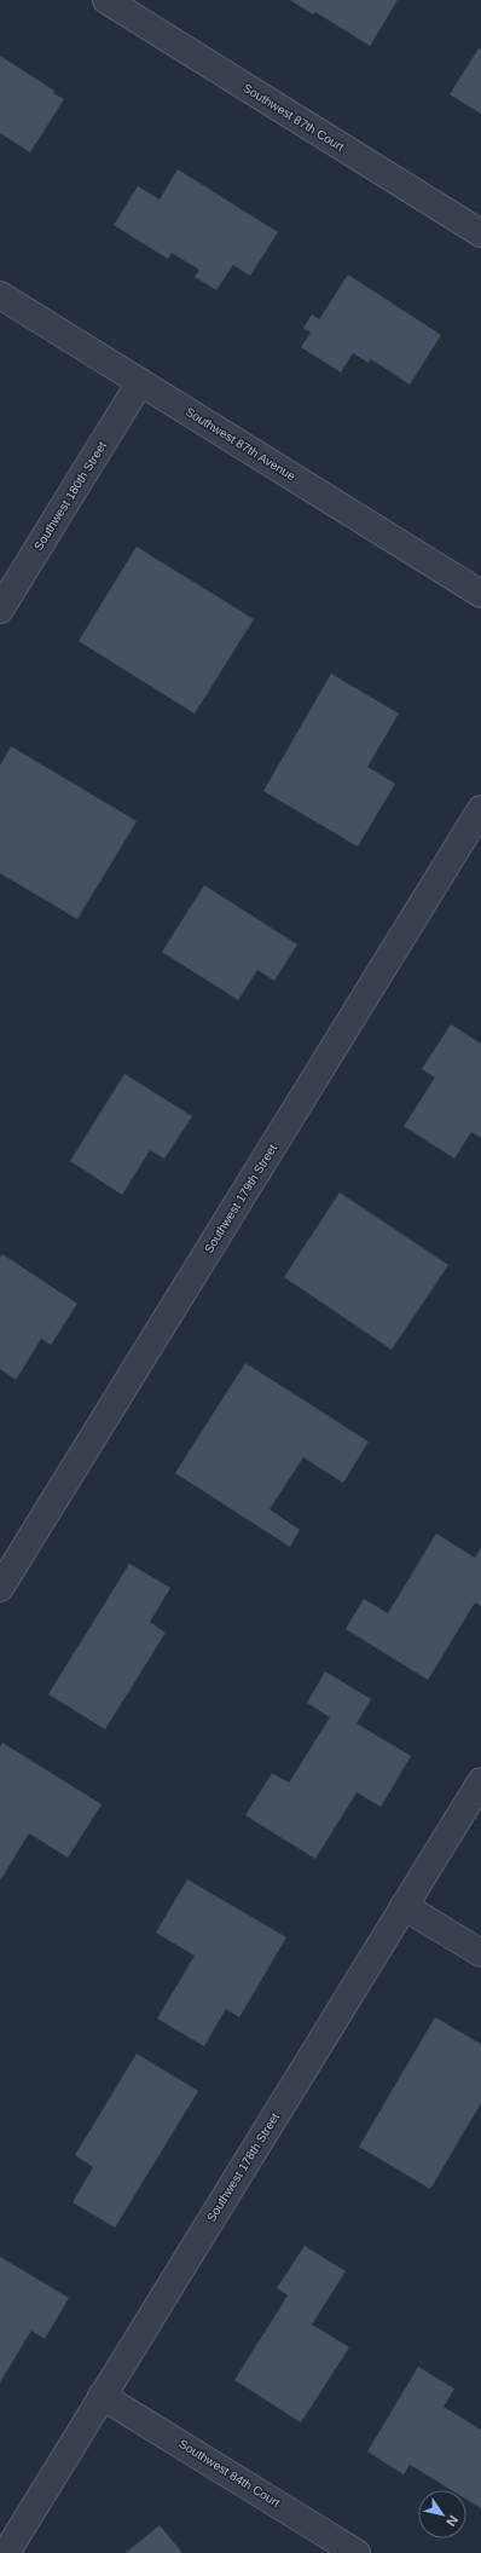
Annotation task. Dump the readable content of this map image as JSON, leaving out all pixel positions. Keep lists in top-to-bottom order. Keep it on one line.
{"streets":{"street":["Southwest 87th Court","Southwest 87th Avenue","Southwest 180th Street","Southwest 179th Street","Southwest 178th Street","Southwest 84th Court"]},"crossings":[["Southwest 87th Avenue","Southwest 180th Street"],["Southwest 178th Street","Southwest 84th Court"]],"north":"bottom right"}
